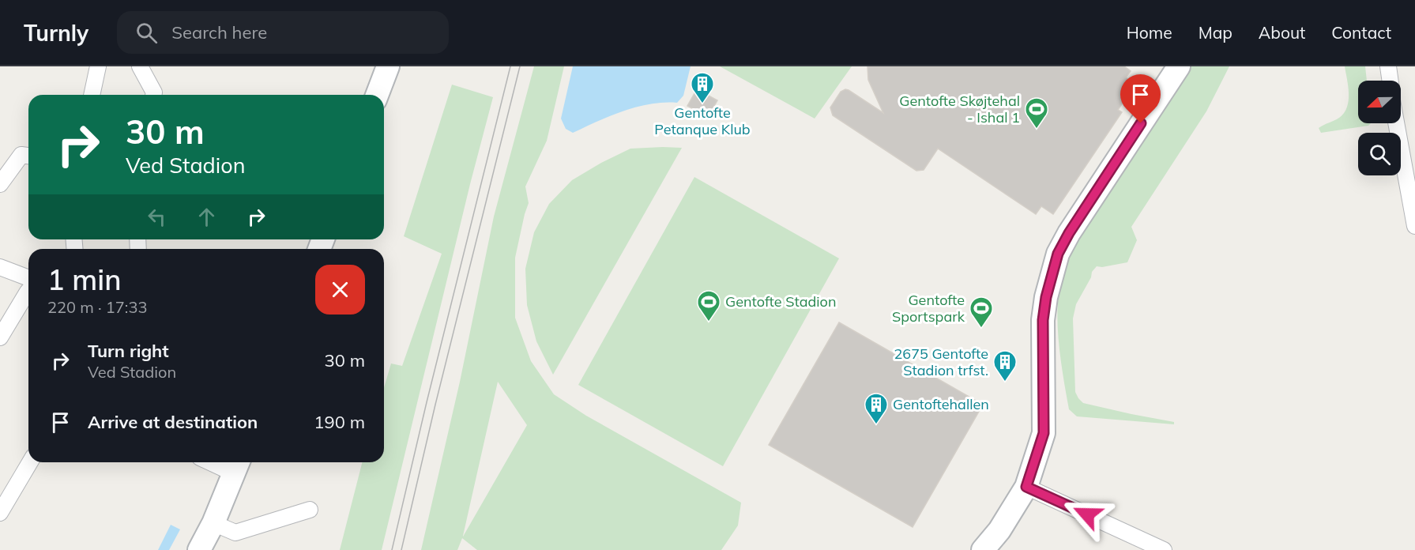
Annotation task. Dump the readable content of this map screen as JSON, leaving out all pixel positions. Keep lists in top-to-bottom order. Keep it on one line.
{"places":{"building":["Gentofte Petanque Klub","2675 Gentofte Stadion trfst.","Gentoftehallen"],"sports":["Gentofte Skøjtehal - Ishal 1","Gentofte Stadion","Gentofte Sportspark"]},"north":"left","page":{"header":"Turnly","search":"Search here","nav":["Home","Map","About","Contact"],"turn":["30 m","Ved Stadion"],"heading":["1 min","220 m · 17:33"],"list":[{"name":"Turn right","note":"Ved Stadion","value":"30 m"},{"name":"Arrive at destination","value":"190 m"}]}}
